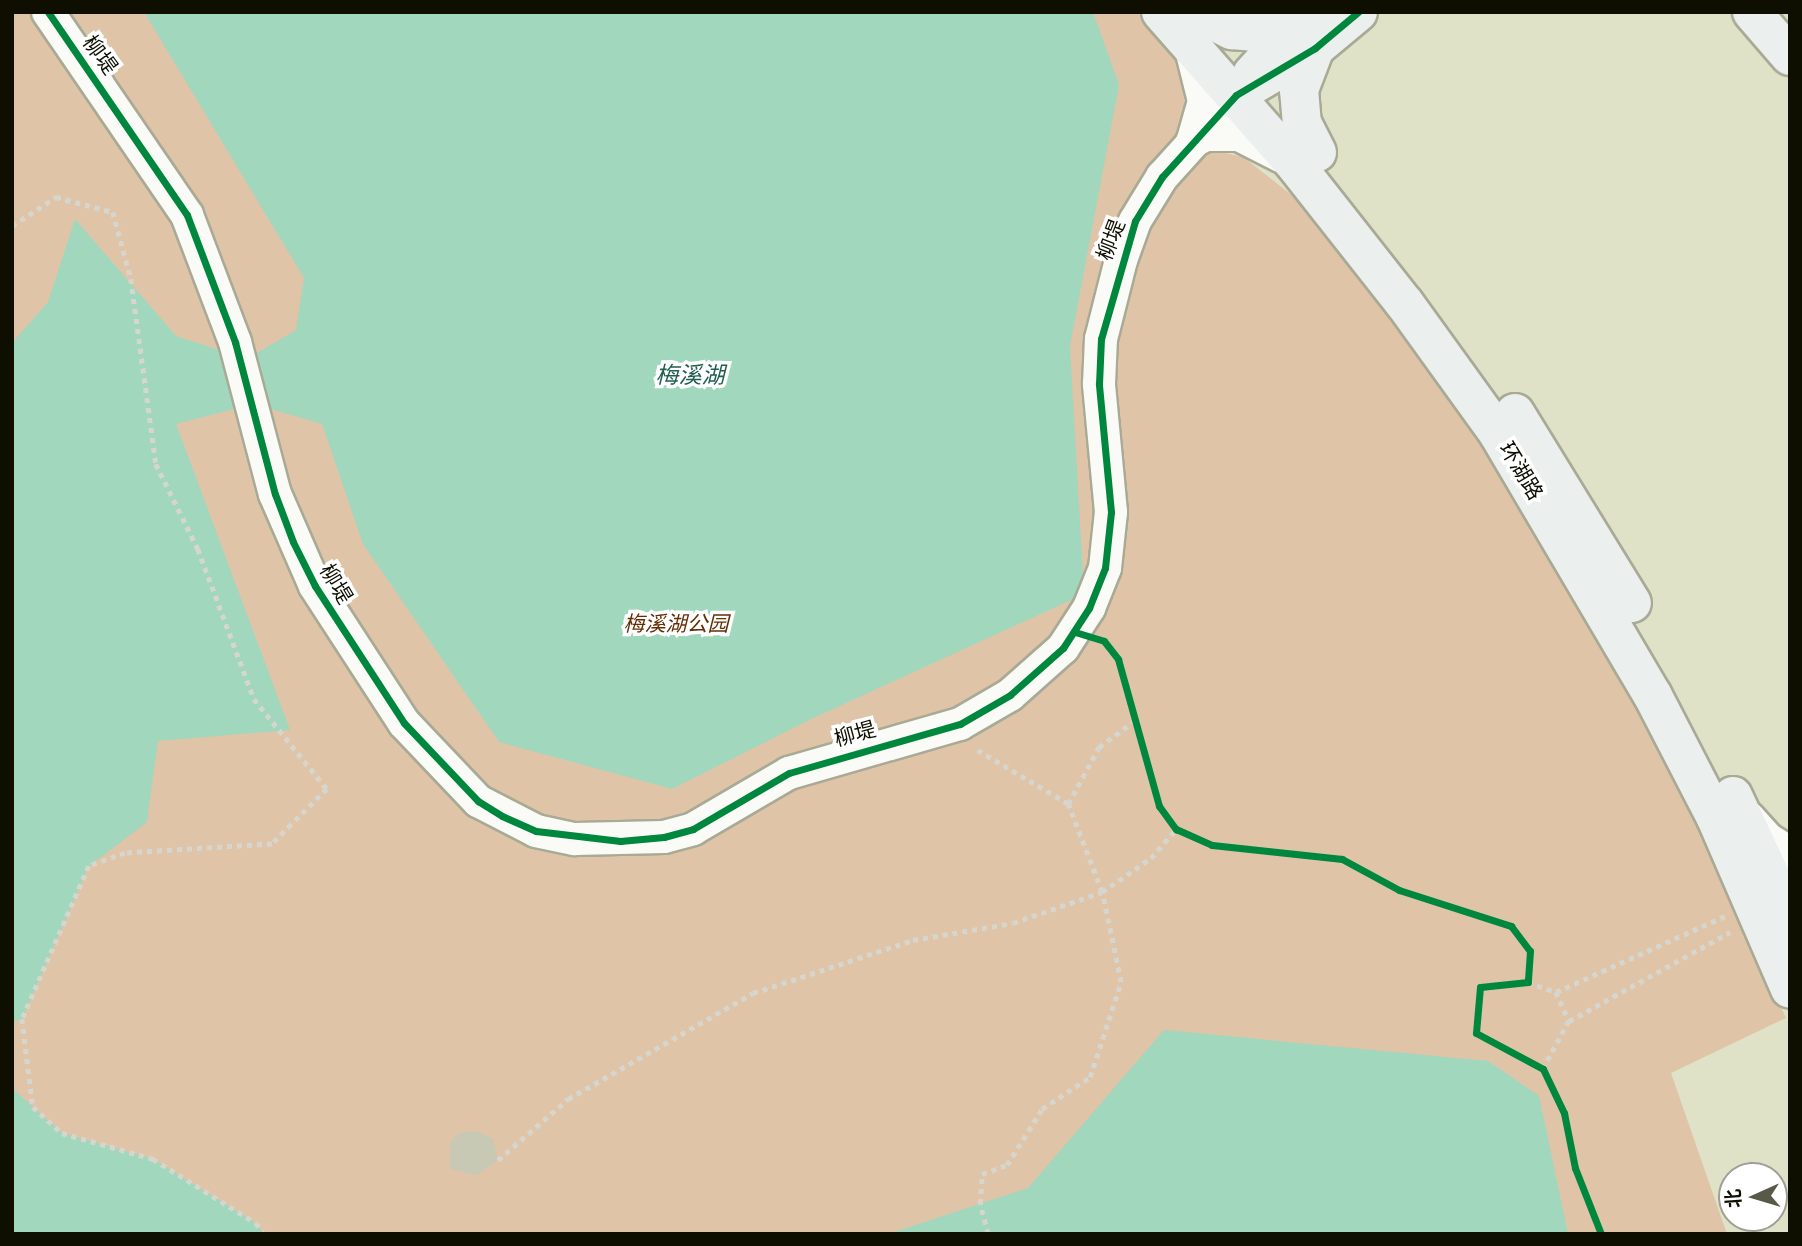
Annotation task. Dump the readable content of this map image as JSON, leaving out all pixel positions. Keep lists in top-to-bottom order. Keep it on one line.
{"streets":{"main road":["环湖路"],"street":["柳堤"]},"crossings":[["柳堤","环湖路"]],"water":["梅溪湖"],"parks":["梅溪湖公园"],"north":"left"}
